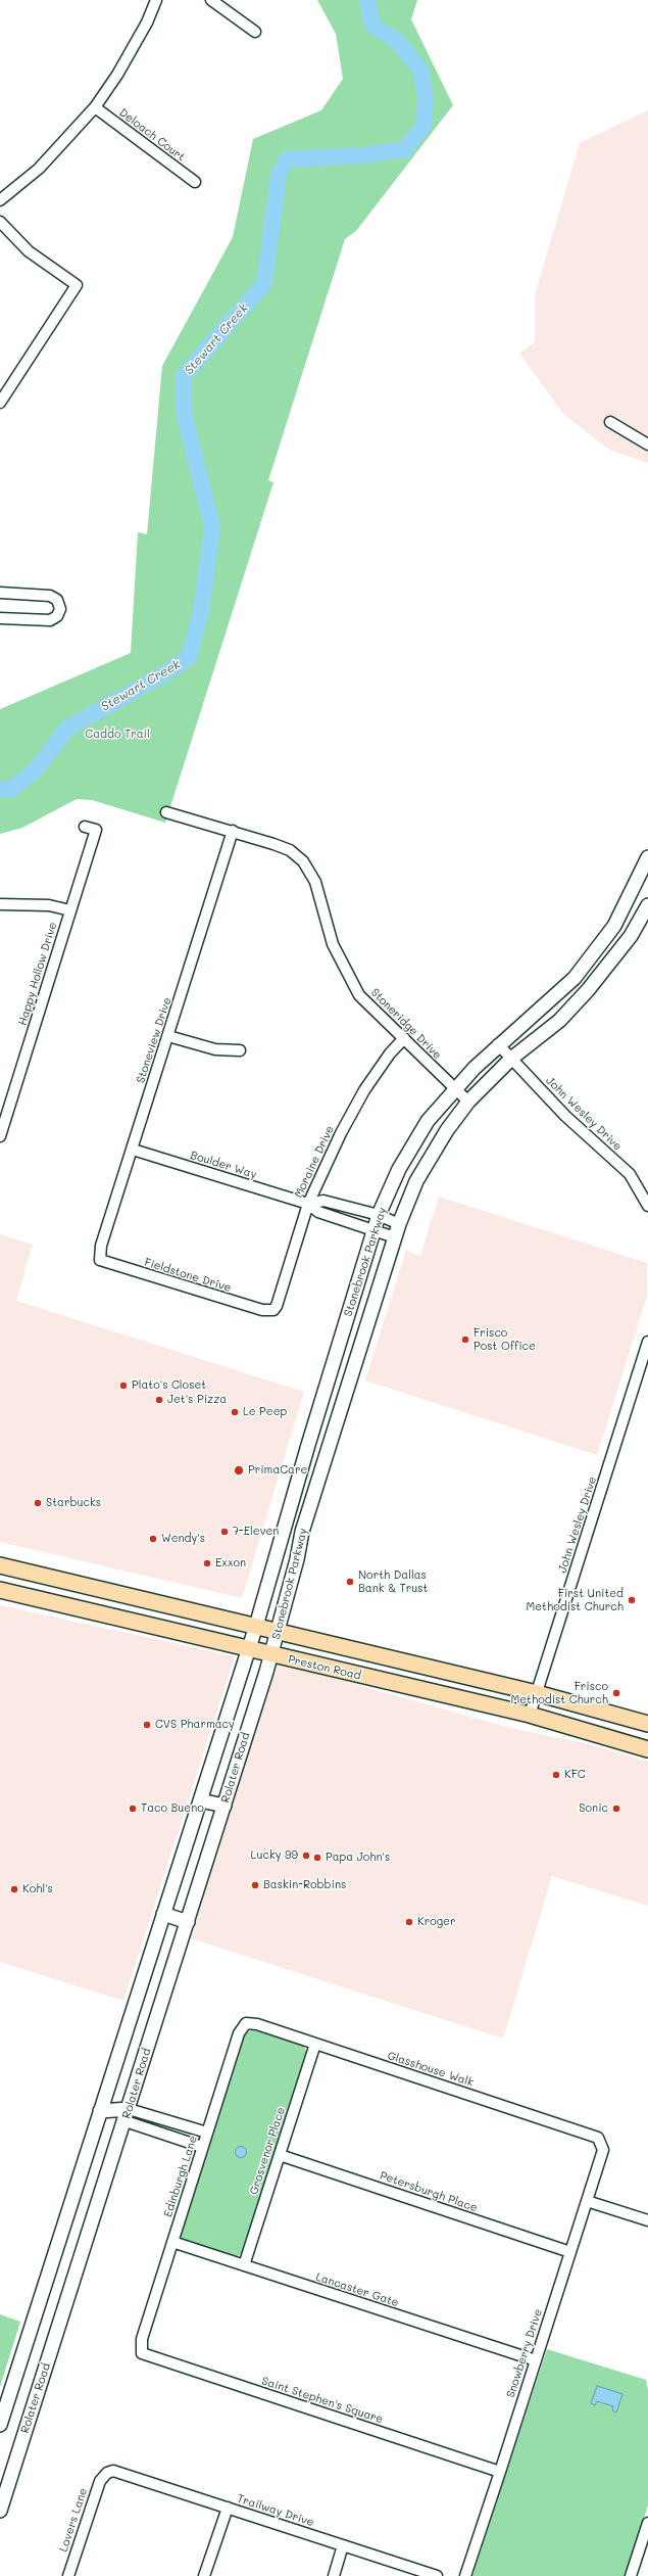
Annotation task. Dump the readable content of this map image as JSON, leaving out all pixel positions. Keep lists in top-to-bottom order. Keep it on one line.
{"streets":{"main road":["Stonebrook Parkway","Preston Road","Rolater Road"],"street":["Deloach Court","Happy Hollow Drive","Stoneridge Drive","Stoneview Drive","John Wesley Drive","Moraine Drive","Boulder Way","Fieldstone Drive","Glasshouse Walk","Grosvenor Place","Edinburgh Lane","Petersburgh Place","Lancaster Gate","Snowberry Drive","Saint Stephen's Square","Trailway Drive","Lovers Lane"]},"crossings":[["Stoneridge Drive","Stoneview Drive"],["Stoneridge Drive","Moraine Drive"],["Stoneridge Drive","Stonebrook Parkway"],["Stoneview Drive","Boulder Way"],["Stoneview Drive","Fieldstone Drive"],["John Wesley Drive","Stonebrook Parkway"],["John Wesley Drive","Preston Road"],["Moraine Drive","Boulder Way"],["Moraine Drive","Fieldstone Drive"],["Boulder Way","Stonebrook Parkway"],["Stonebrook Parkway","Preston Road"],["Stonebrook Parkway","Rolater Road"],["Preston Road","Rolater Road"],["Glasshouse Walk","Grosvenor Place"],["Glasshouse Walk","Edinburgh Lane"],["Glasshouse Walk","Snowberry Drive"],["Grosvenor Place","Petersburgh Place"],["Grosvenor Place","Lancaster Gate"],["Edinburgh Lane","Lancaster Gate"],["Edinburgh Lane","Saint Stephen's Square"],["Petersburgh Place","Snowberry Drive"],["Lancaster Gate","Snowberry Drive"],["Snowberry Drive","Saint Stephen's Square"],["Trailway Drive","Lovers Lane"]],"water":["Stewart Creek"],"parks":["Caddo Trail"],"places":["Frisco Post Office","Plato's Closet","Jet's Pizza","Le Peep","PrimaCare","Starbucks","7-Eleven","Wendy's","Exxon","North Dallas Bank & Trust","First United Methodist Church","Frisco Methodist Church","CVS Pharmacy","KFC","Taco Bueno","Sonic","Lucky 99","Papa John's","Baskin-Robbins","Kohl's","Kroger"]}
